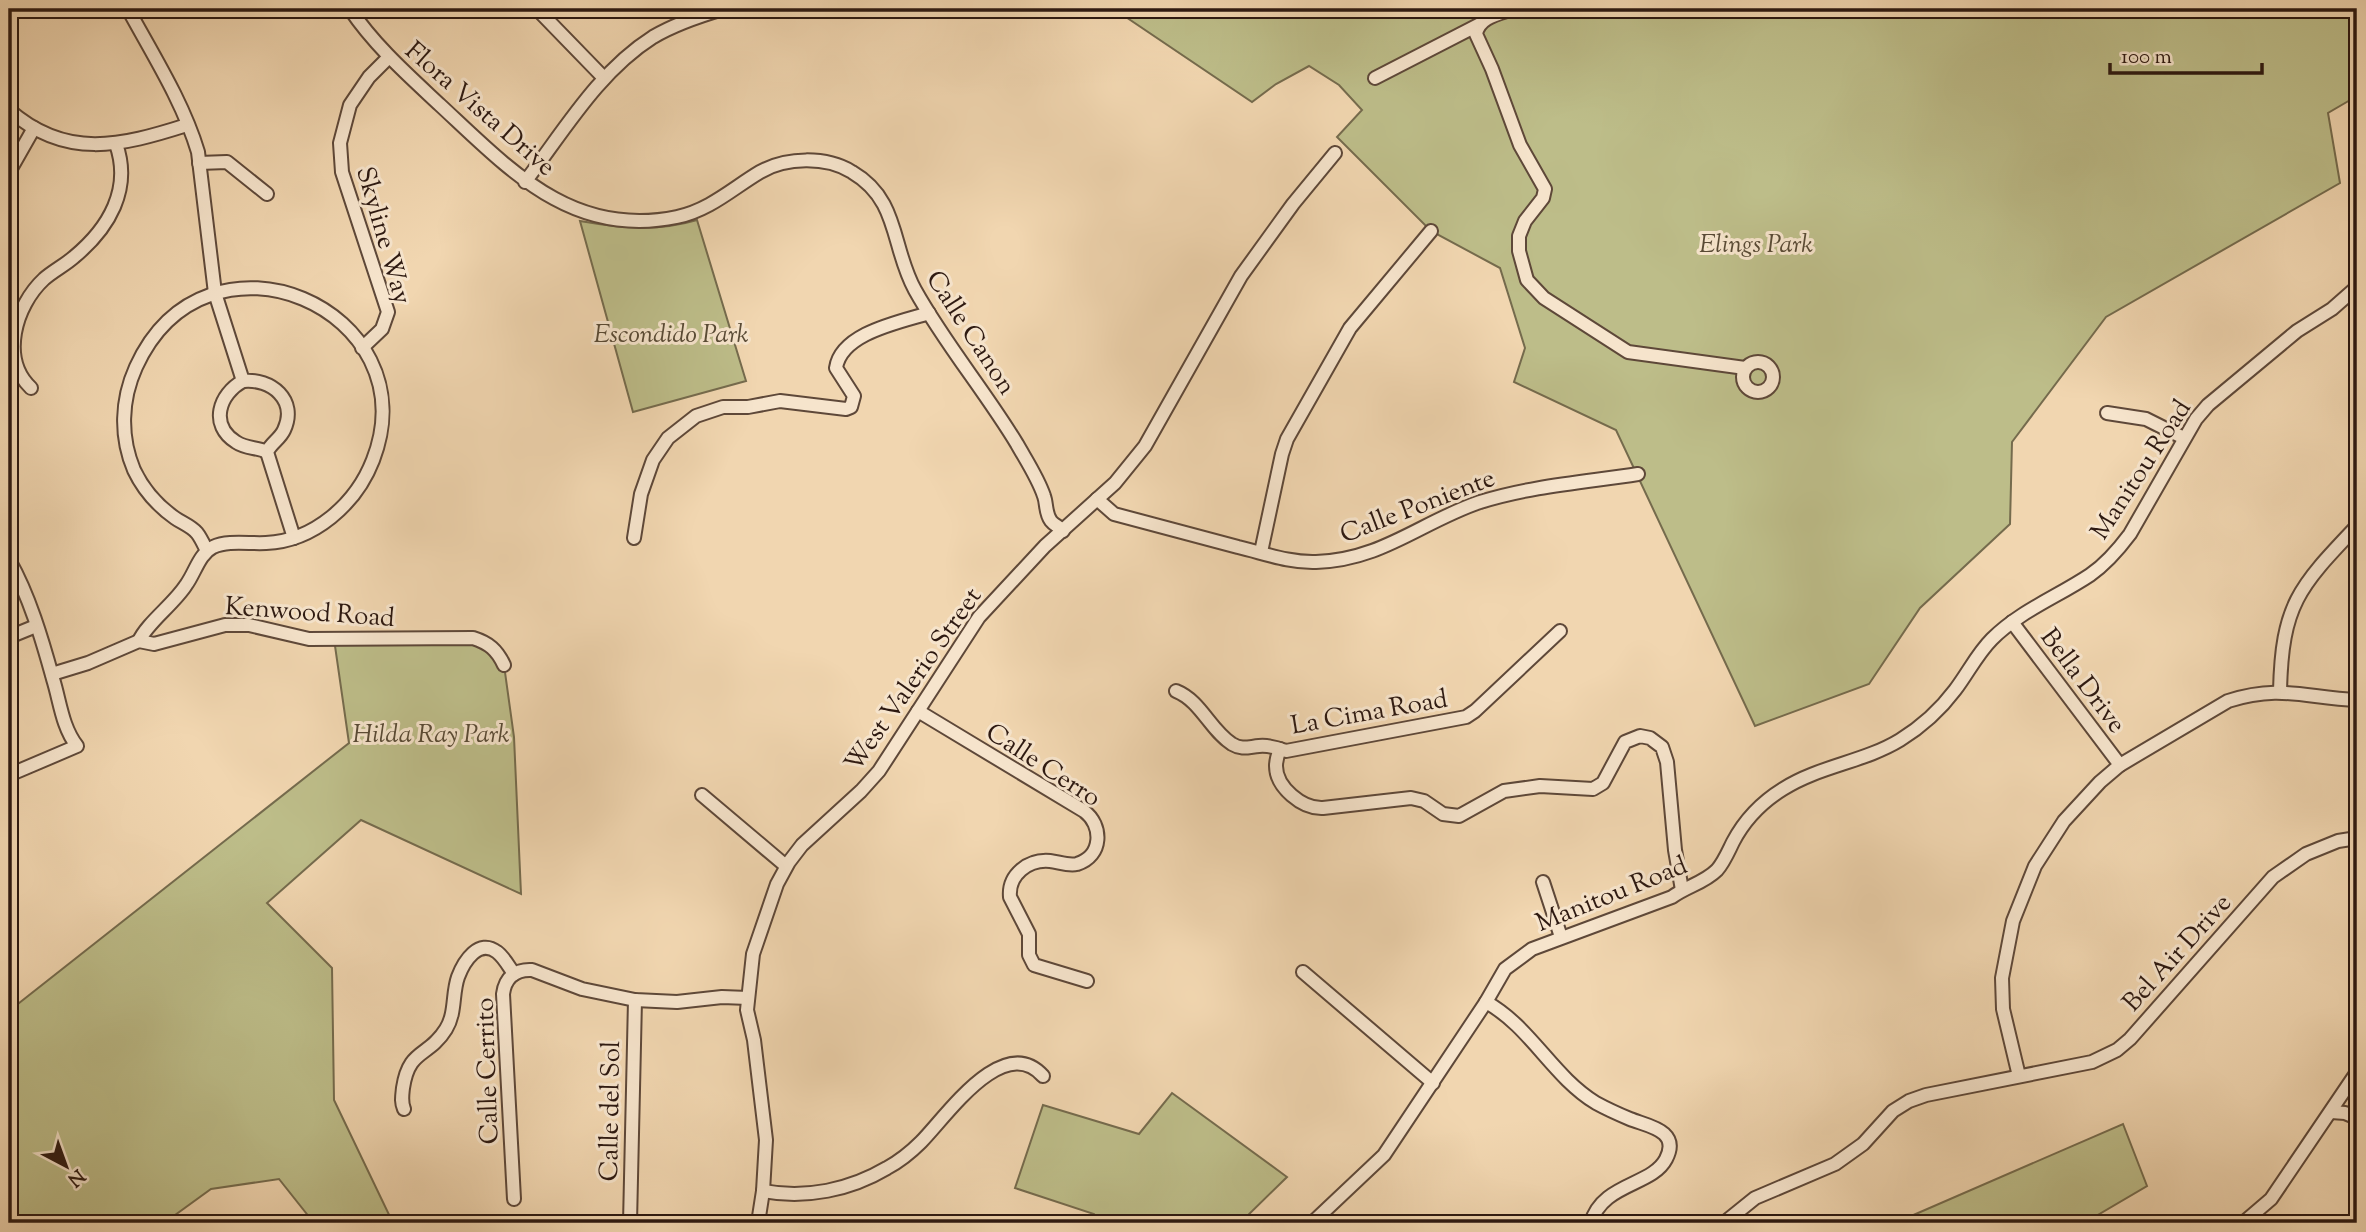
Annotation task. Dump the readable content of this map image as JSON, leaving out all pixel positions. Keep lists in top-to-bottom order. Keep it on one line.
{"streets":{"street":["Flora Vista Drive","Skyline Way","Calle Canon","Manitou Road","Calle Poniente","Kenwood Road","West Valerio Street","Bella Drive","La Cima Road","Calle Cerro","Bel Air Drive","Calle Cerrito","Calle del Sol"]},"crossings":[["Flora Vista Drive","Skyline Way"],["Flora Vista Drive","Calle Canon"],["Calle Canon","West Valerio Street"],["Manitou Road","Bella Drive"],["Manitou Road","La Cima Road"],["Calle Poniente","West Valerio Street"],["West Valerio Street","Calle Cerro"],["West Valerio Street","Calle Cerrito"],["Calle Cerrito","Calle del Sol"]],"parks":["Elings Park","Escondido Park","Hilda Ray Park"],"scale_bar":"100 m","north":"bottom right"}
